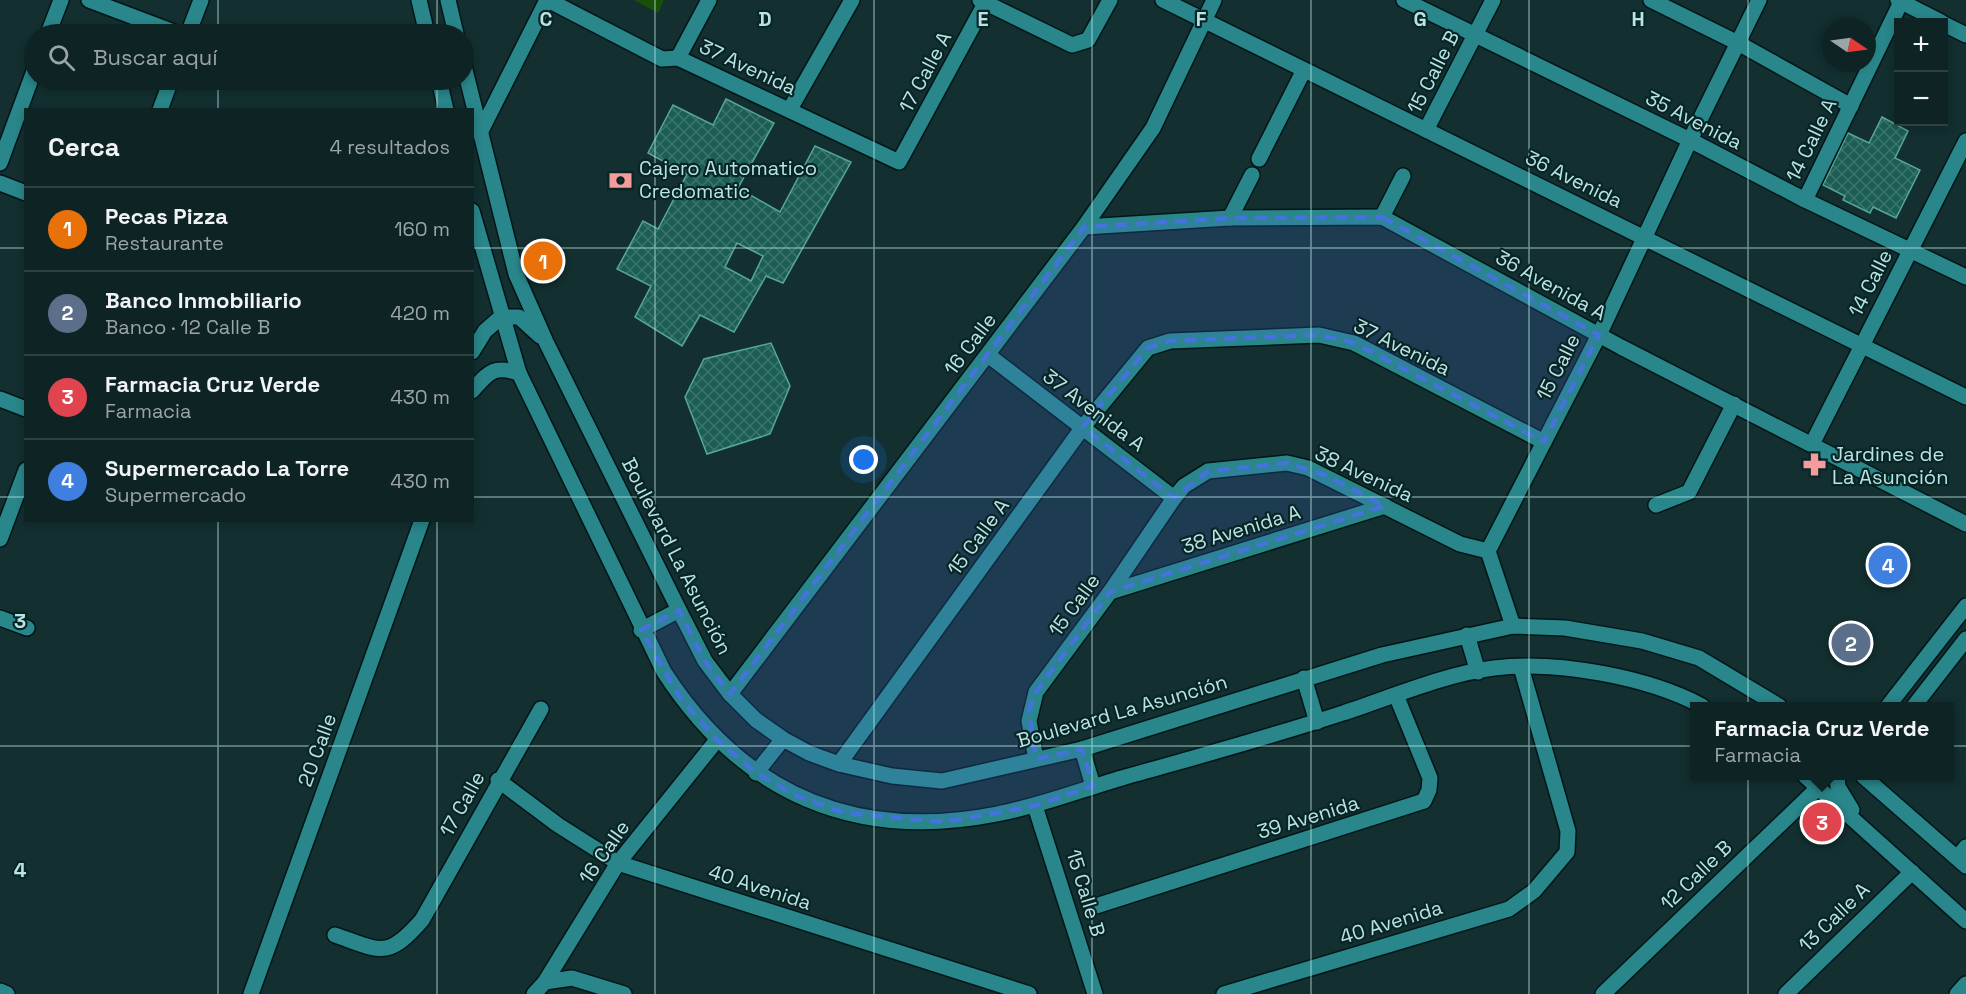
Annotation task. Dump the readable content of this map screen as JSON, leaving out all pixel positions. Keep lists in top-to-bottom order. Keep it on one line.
{"streets":{"street":["37 Avenida","17 Calle A","15 Calle B","35 Avenida","14 Calle A","36 Avenida","14 Calle","36 Avenida A","16 Calle","15 Calle","37 Avenida A","38 Avenida","38 Avenida A","15 Calle A","Boulevard La Asunción","20 Calle","17 Calle","39 Avenida","12 Calle B","40 Avenida","13 Calle A"]},"crossings":[["37 Avenida","17 Calle A"],["37 Avenida","15 Calle"],["37 Avenida","15 Calle A"],["15 Calle B","35 Avenida"],["15 Calle B","36 Avenida"],["35 Avenida","14 Calle A"],["35 Avenida","14 Calle"],["35 Avenida","15 Calle"],["36 Avenida","14 Calle"],["36 Avenida","16 Calle"],["36 Avenida","15 Calle"],["14 Calle","36 Avenida A"],["36 Avenida A","16 Calle"],["36 Avenida A","15 Calle"],["16 Calle","37 Avenida A"],["16 Calle","Boulevard La Asunción"],["16 Calle","40 Avenida"],["15 Calle","37 Avenida A"],["15 Calle","38 Avenida"],["15 Calle","38 Avenida A"],["15 Calle","Boulevard La Asunción"],["37 Avenida A","38 Avenida"],["37 Avenida A","15 Calle A"],["38 Avenida","38 Avenida A"],["15 Calle A","Boulevard La Asunción"],["17 Calle","40 Avenida"]],"places":{"bank":["Cajero Automatico Credomatic"],"pharmacy":["Jardines de La Asunción"]},"north":"right","page":{"map_buttons":["+","−"],"search":"Buscar aquí","heading":["Cerca","4 resultados"],"list":[{"mark":"1","name":"Pecas Pizza","note":"Restaurante","value":"160 m"},{"mark":"2","name":"Banco Inmobiliario","note":"Banco · 12 Calle B","value":"420 m"},{"mark":"3","name":"Farmacia Cruz Verde","note":"Farmacia","value":"430 m"},{"mark":"4","name":"Supermercado La Torre","note":"Supermercado","value":"430 m"}],"pins":["1","4","2","3"],"popup":["Farmacia Cruz Verde","Farmacia"]},"grid":{"columns":["C","D","E","F","G","H"],"rows":["3","4"]}}
